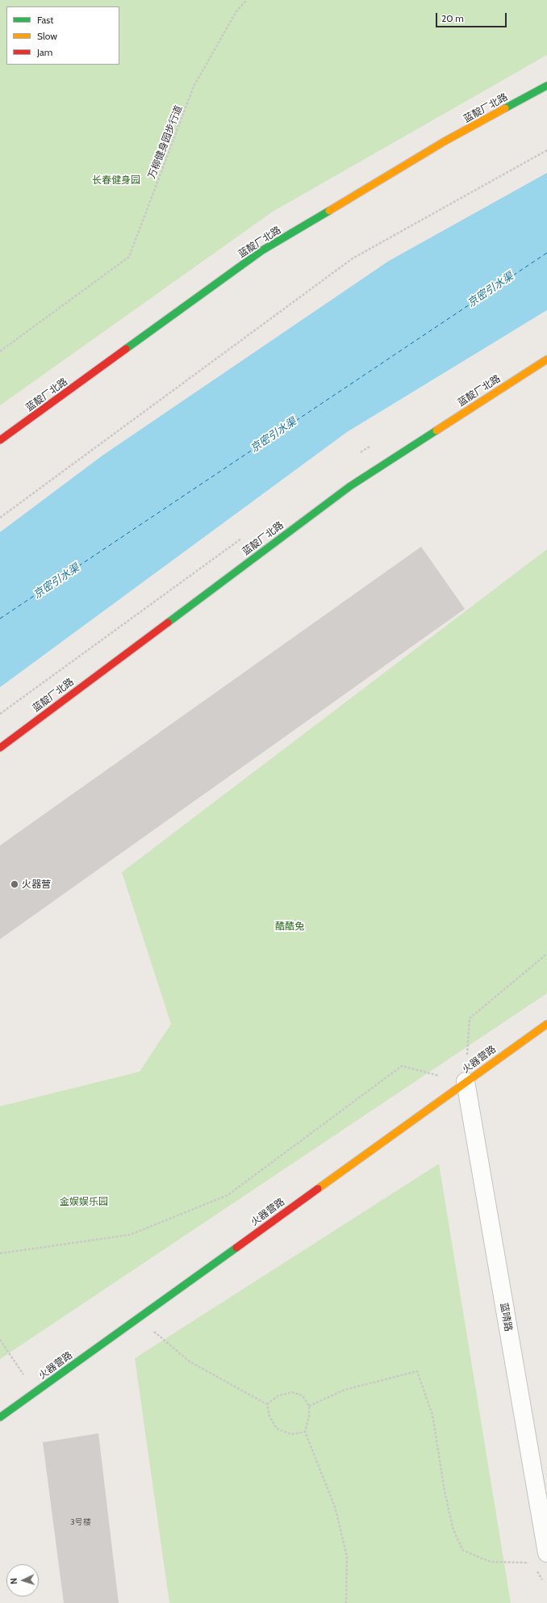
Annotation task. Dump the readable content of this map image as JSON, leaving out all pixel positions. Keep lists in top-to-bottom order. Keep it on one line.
{"streets":{"main road":["蓝靛厂北路","火器营路"],"street":["蓝晴路"],"path":["万柳健身园步行道"]},"crossings":[["火器营路","蓝晴路"]],"water":["京密引水渠"],"parks":["长春健身园","酷酷兔","金娱娱乐园"],"places":["火器营"],"house_numbers":["3号楼"],"legend":["Fast","Slow","Jam"],"scale_bar":"20 m","north":"left"}
